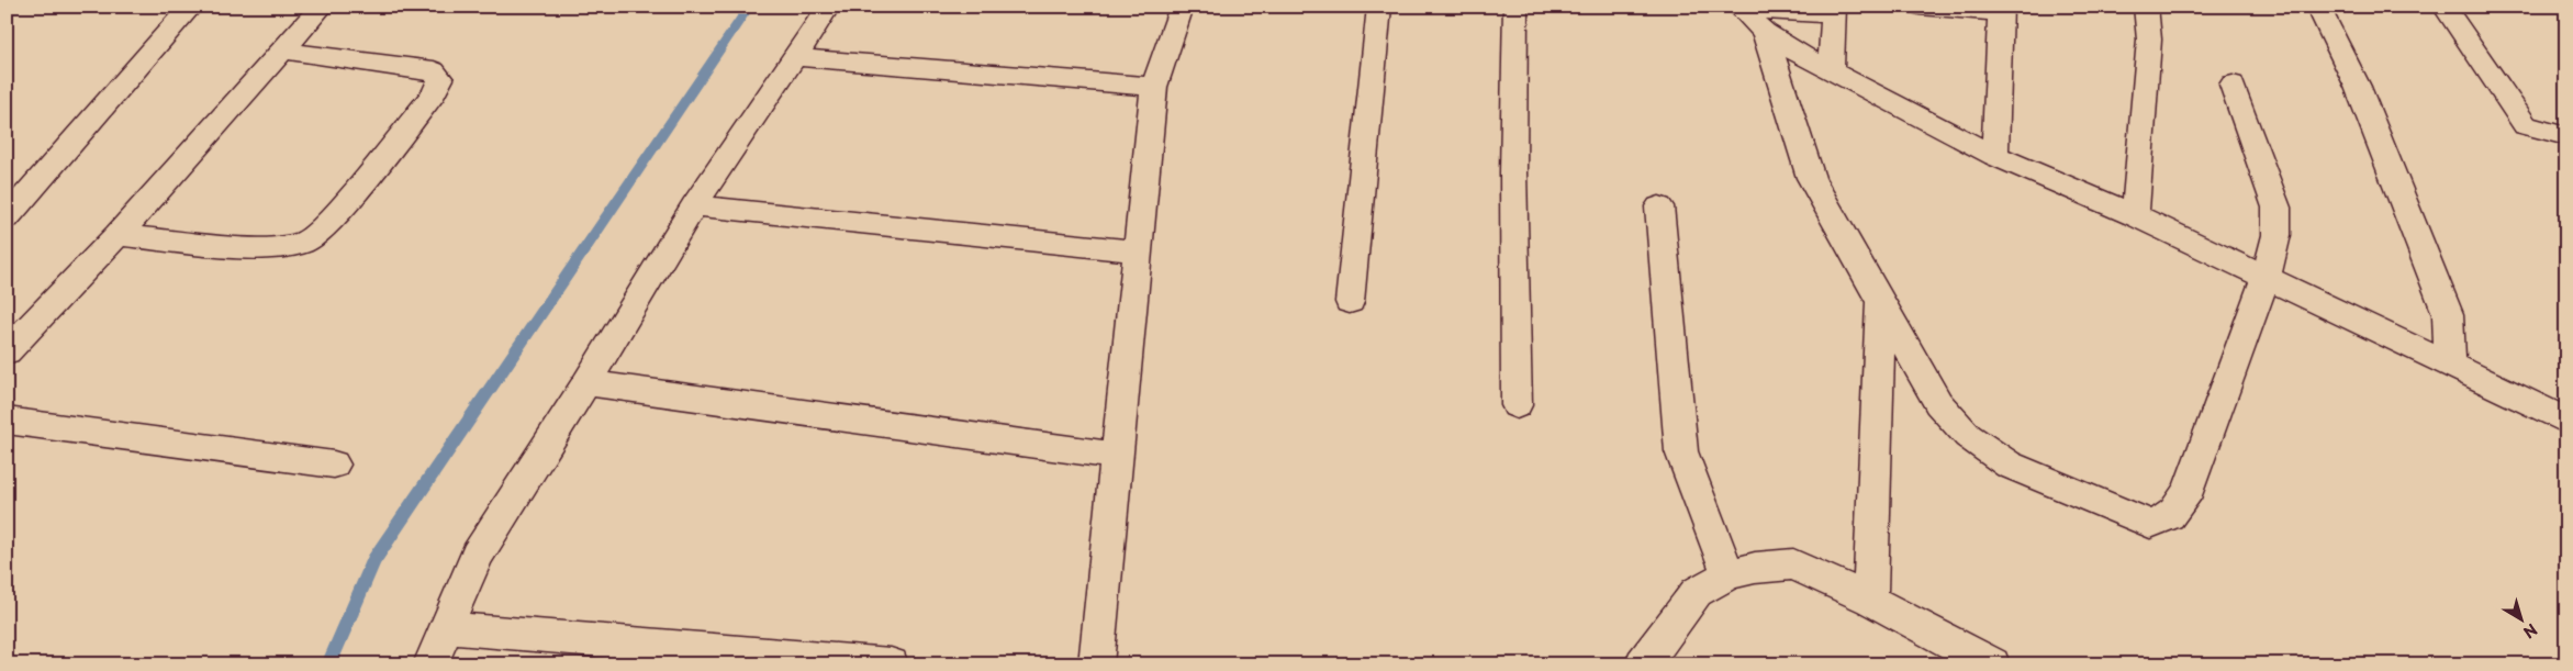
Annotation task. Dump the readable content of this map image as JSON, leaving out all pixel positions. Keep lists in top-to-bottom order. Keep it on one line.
{"north":"bottom right"}
